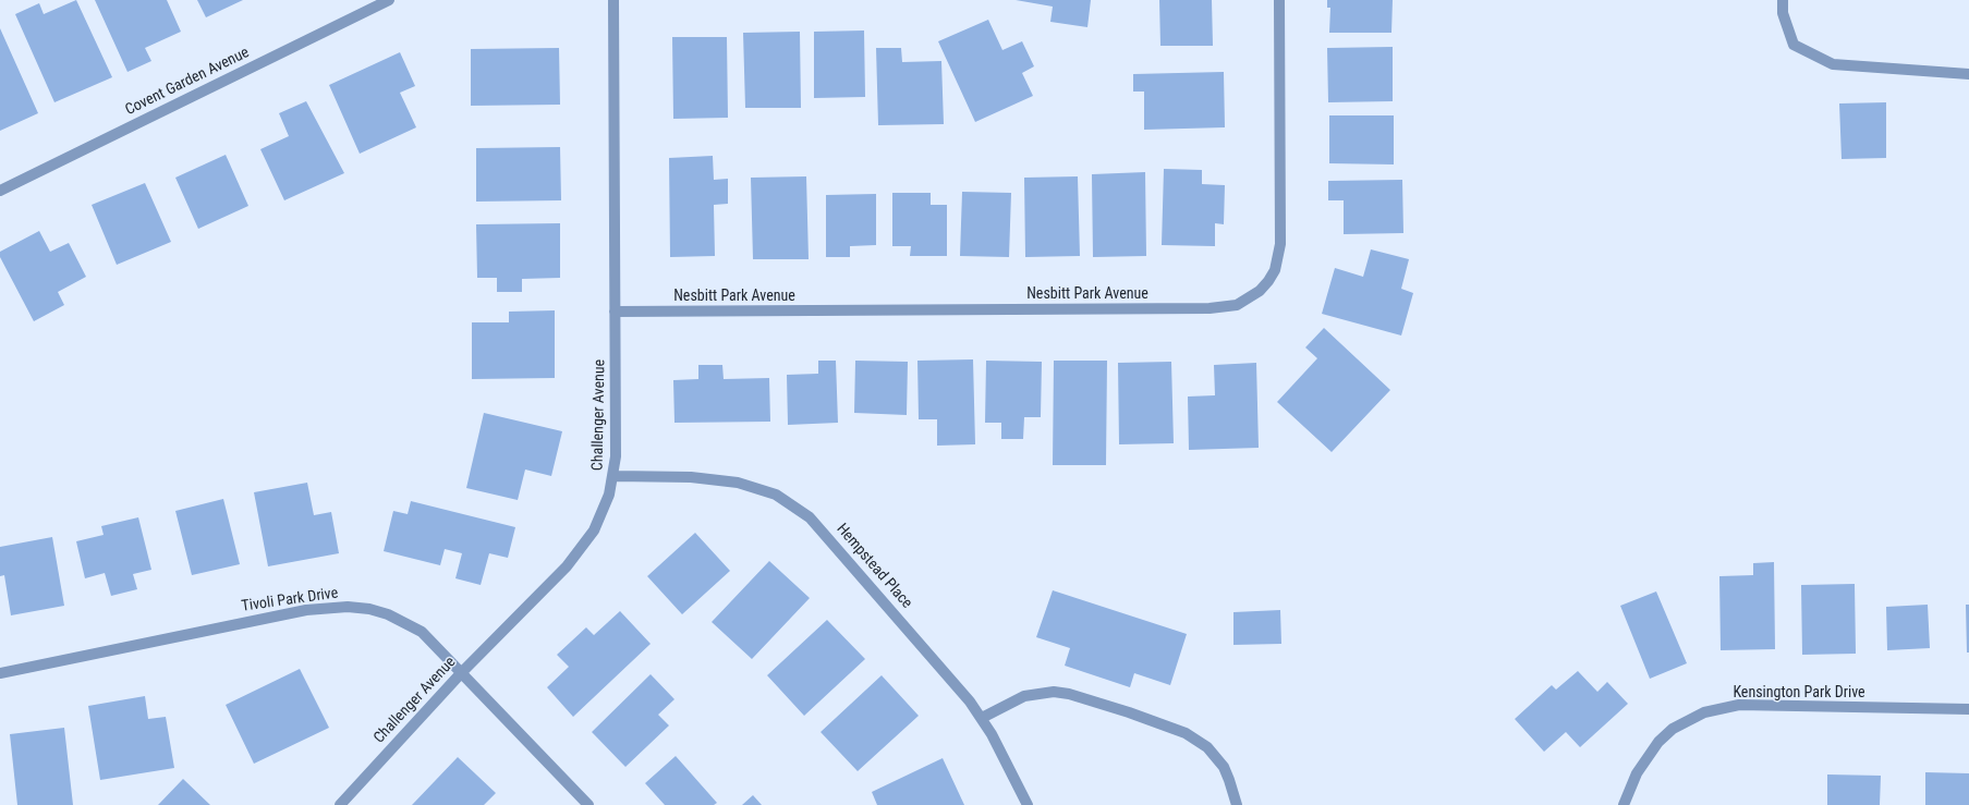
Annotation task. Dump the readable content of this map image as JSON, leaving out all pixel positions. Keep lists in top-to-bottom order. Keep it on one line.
{"streets":{"street":["Covent Garden Avenue","Nesbitt Park Avenue","Challenger Avenue","Hempstead Place","Tivoli Park Drive","Kensington Park Drive"]},"crossings":[["Nesbitt Park Avenue","Challenger Avenue"],["Challenger Avenue","Hempstead Place"],["Challenger Avenue","Tivoli Park Drive"]]}
